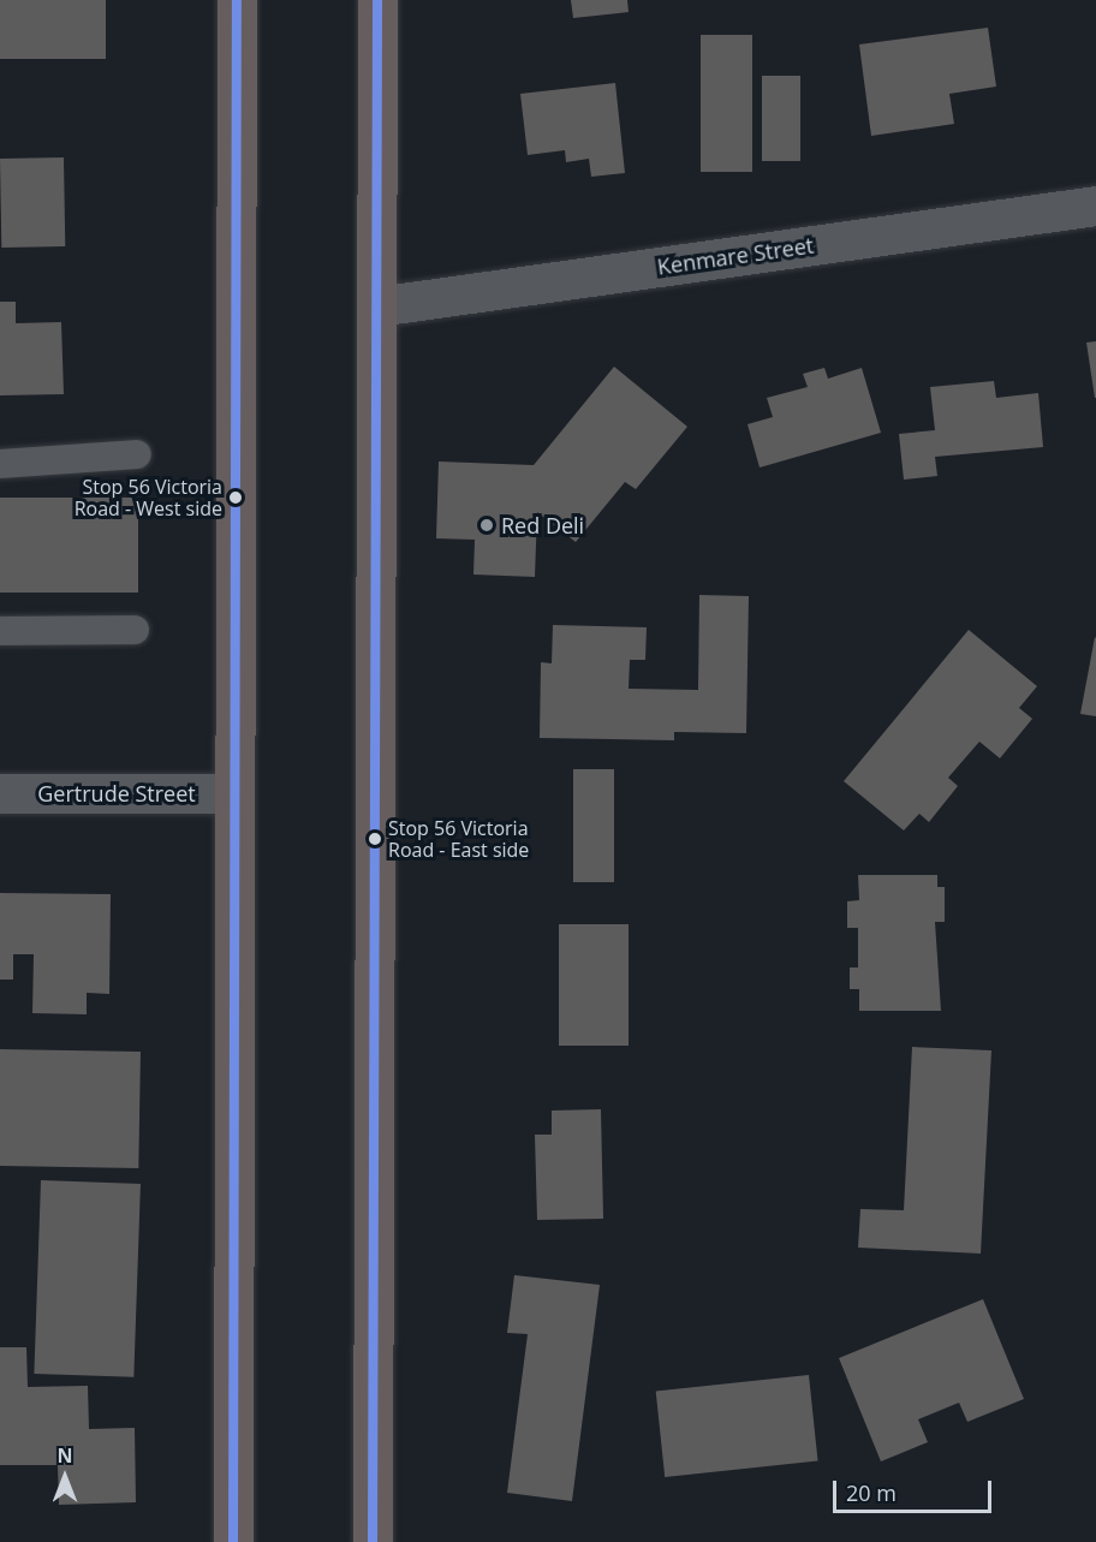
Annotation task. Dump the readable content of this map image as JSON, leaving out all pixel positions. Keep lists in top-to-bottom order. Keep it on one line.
{"streets":{"street":["Kenmare Street","Gertrude Street"]},"places":["Stop 56 Victoria Road - West side","Red Deli","Stop 56 Victoria Road - East side"],"scale_bar":"20 m","north":"top"}
